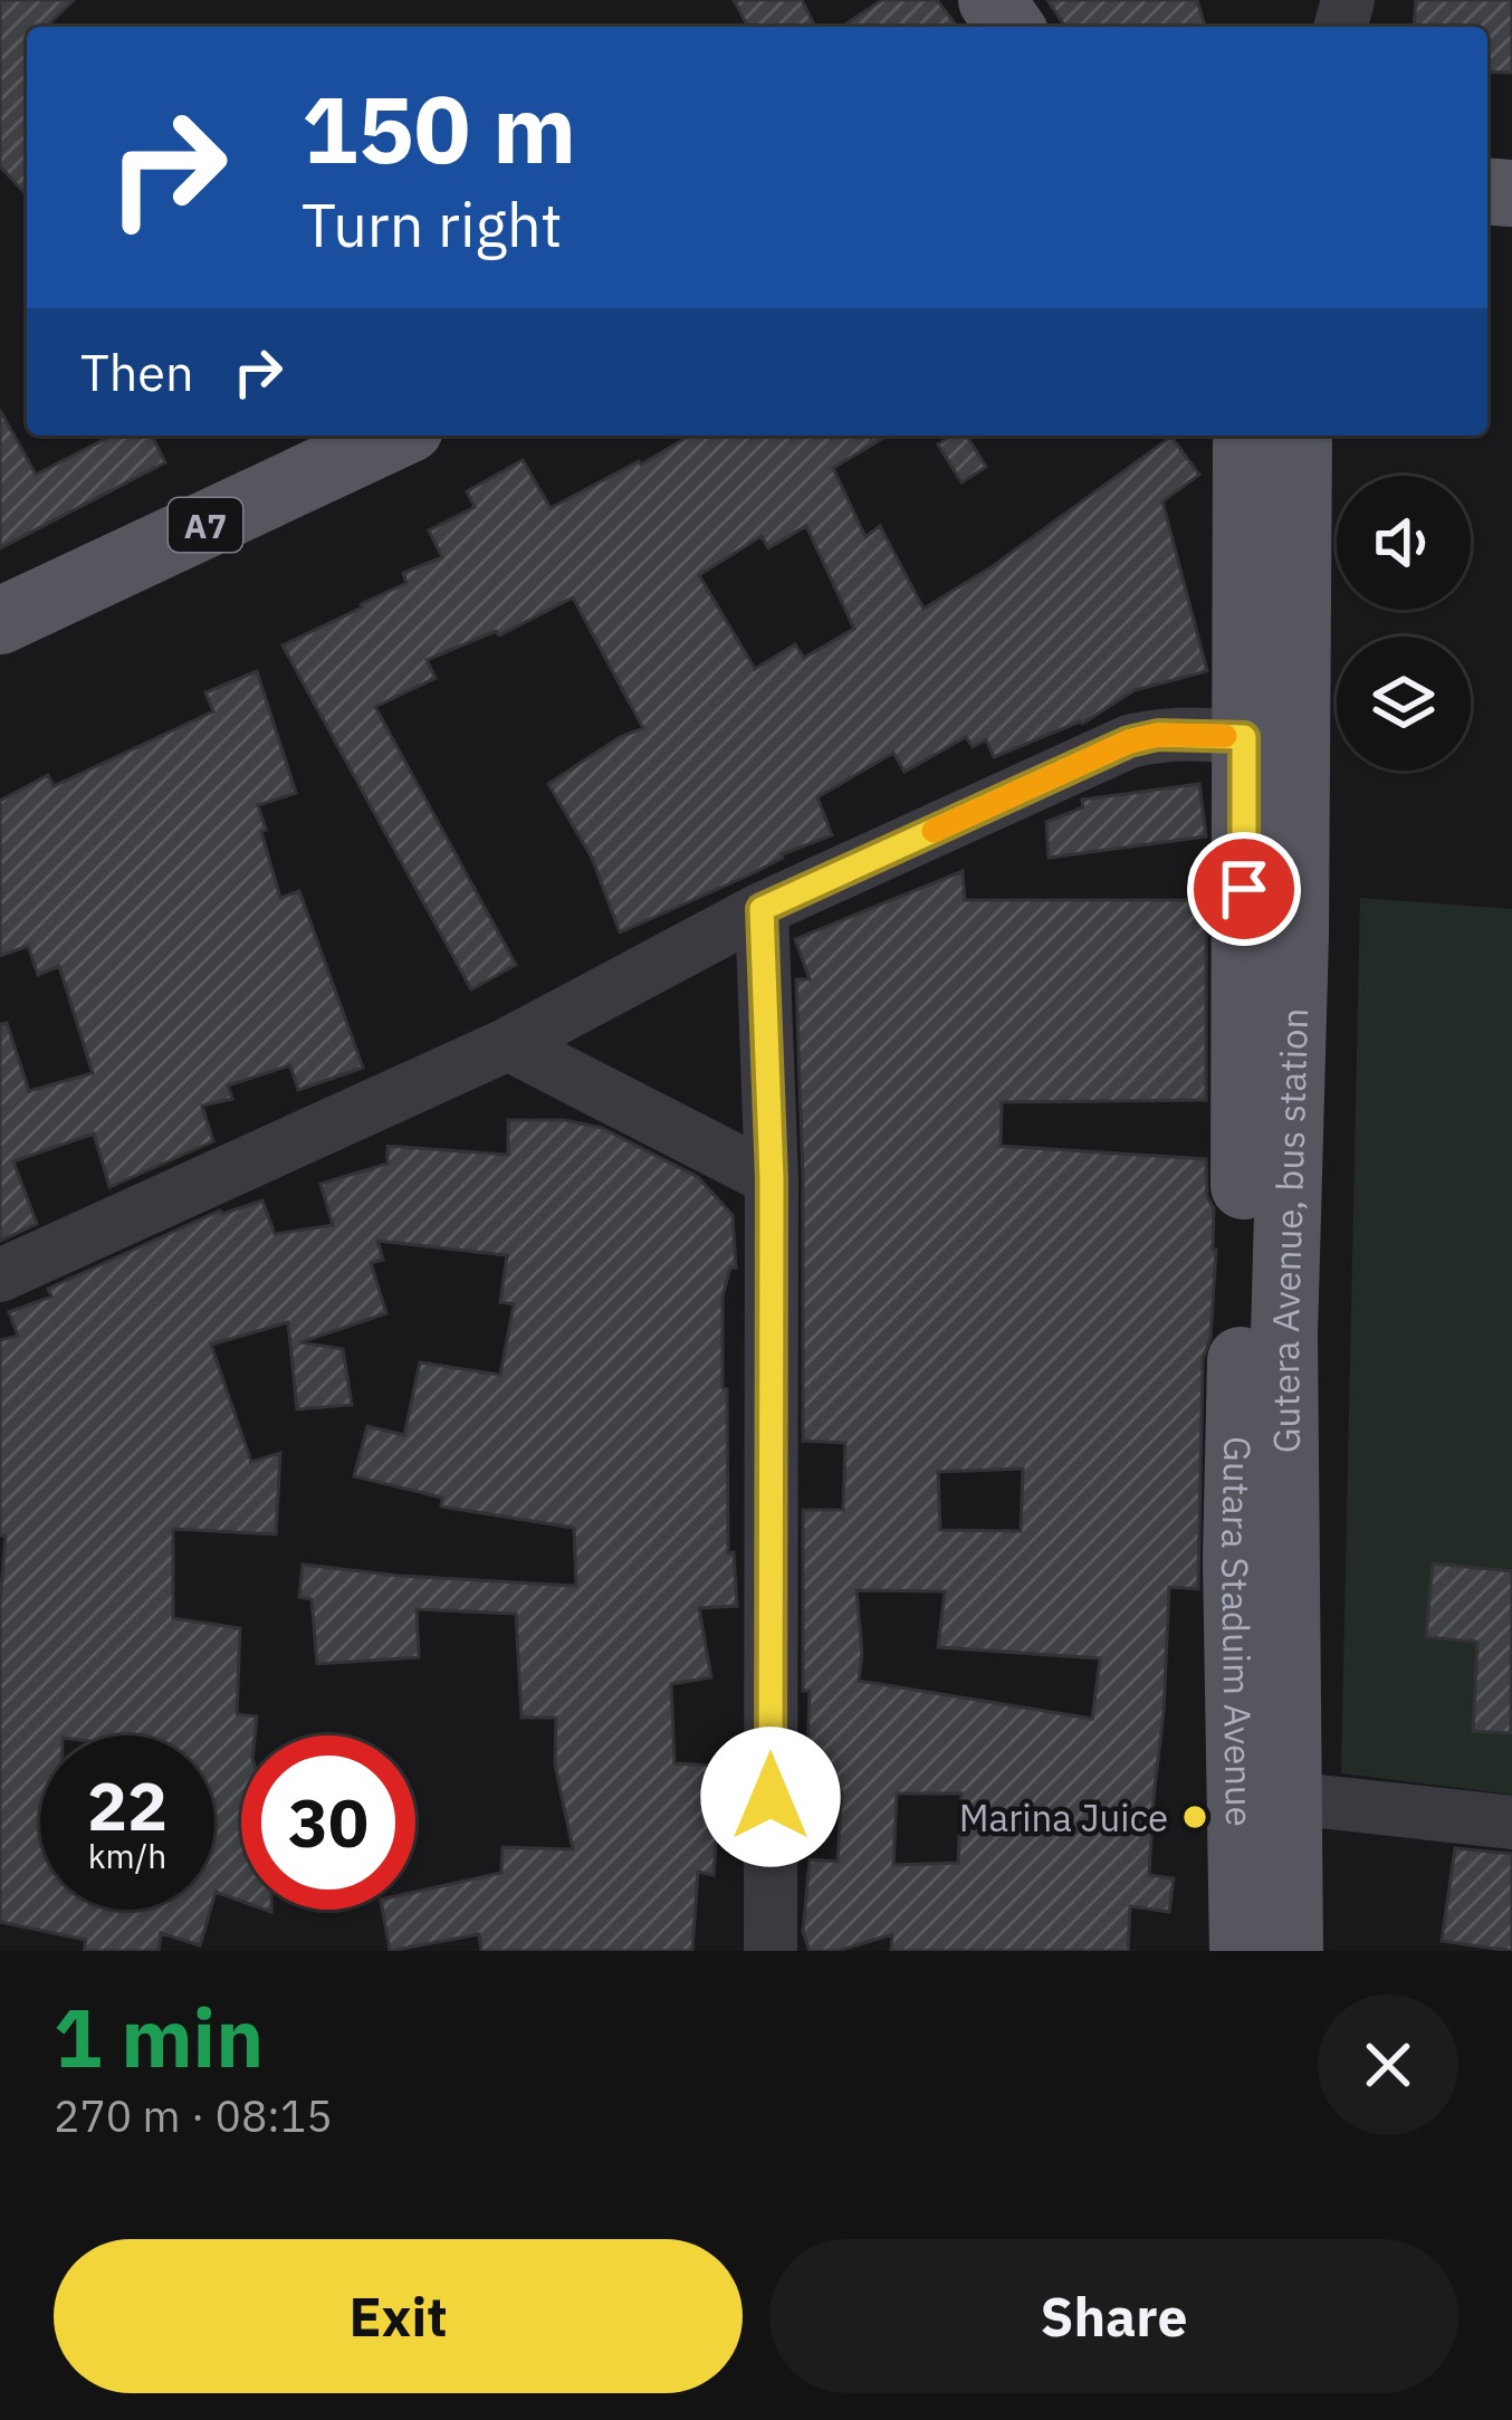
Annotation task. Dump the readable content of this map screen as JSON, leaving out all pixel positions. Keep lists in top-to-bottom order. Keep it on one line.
{"streets":{"main road":["A7","Gutera Avenue, bus station","Gutara Staduim Avenue"]},"crossings":[["Gutera Avenue, bus station","Gutara Staduim Avenue"]],"places":["Marina Juice"],"page":{"turn":["150 m","Turn right"],"then":"Then","speed":"22 km/h","limit":"30","heading":["1 min","270 m · 08:15"],"buttons":["Exit","Share"]}}
